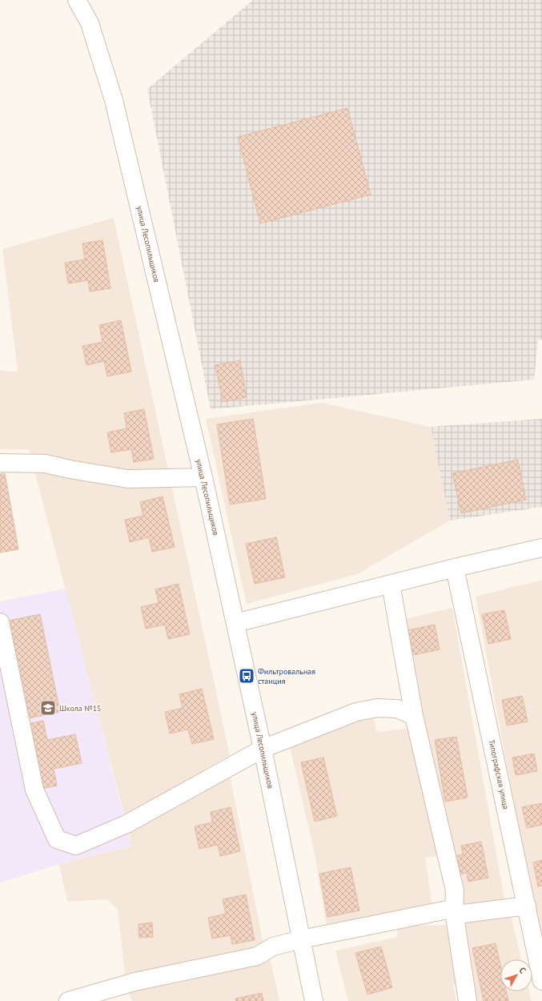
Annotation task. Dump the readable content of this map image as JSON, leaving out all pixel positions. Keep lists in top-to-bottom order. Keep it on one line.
{"streets":{"street":["улица Лесопильщиков","Типографская улица"]},"places":{"bus stop":["Фильтровальная станция"],"school or university":["Школа №15"]},"north":"top right"}
